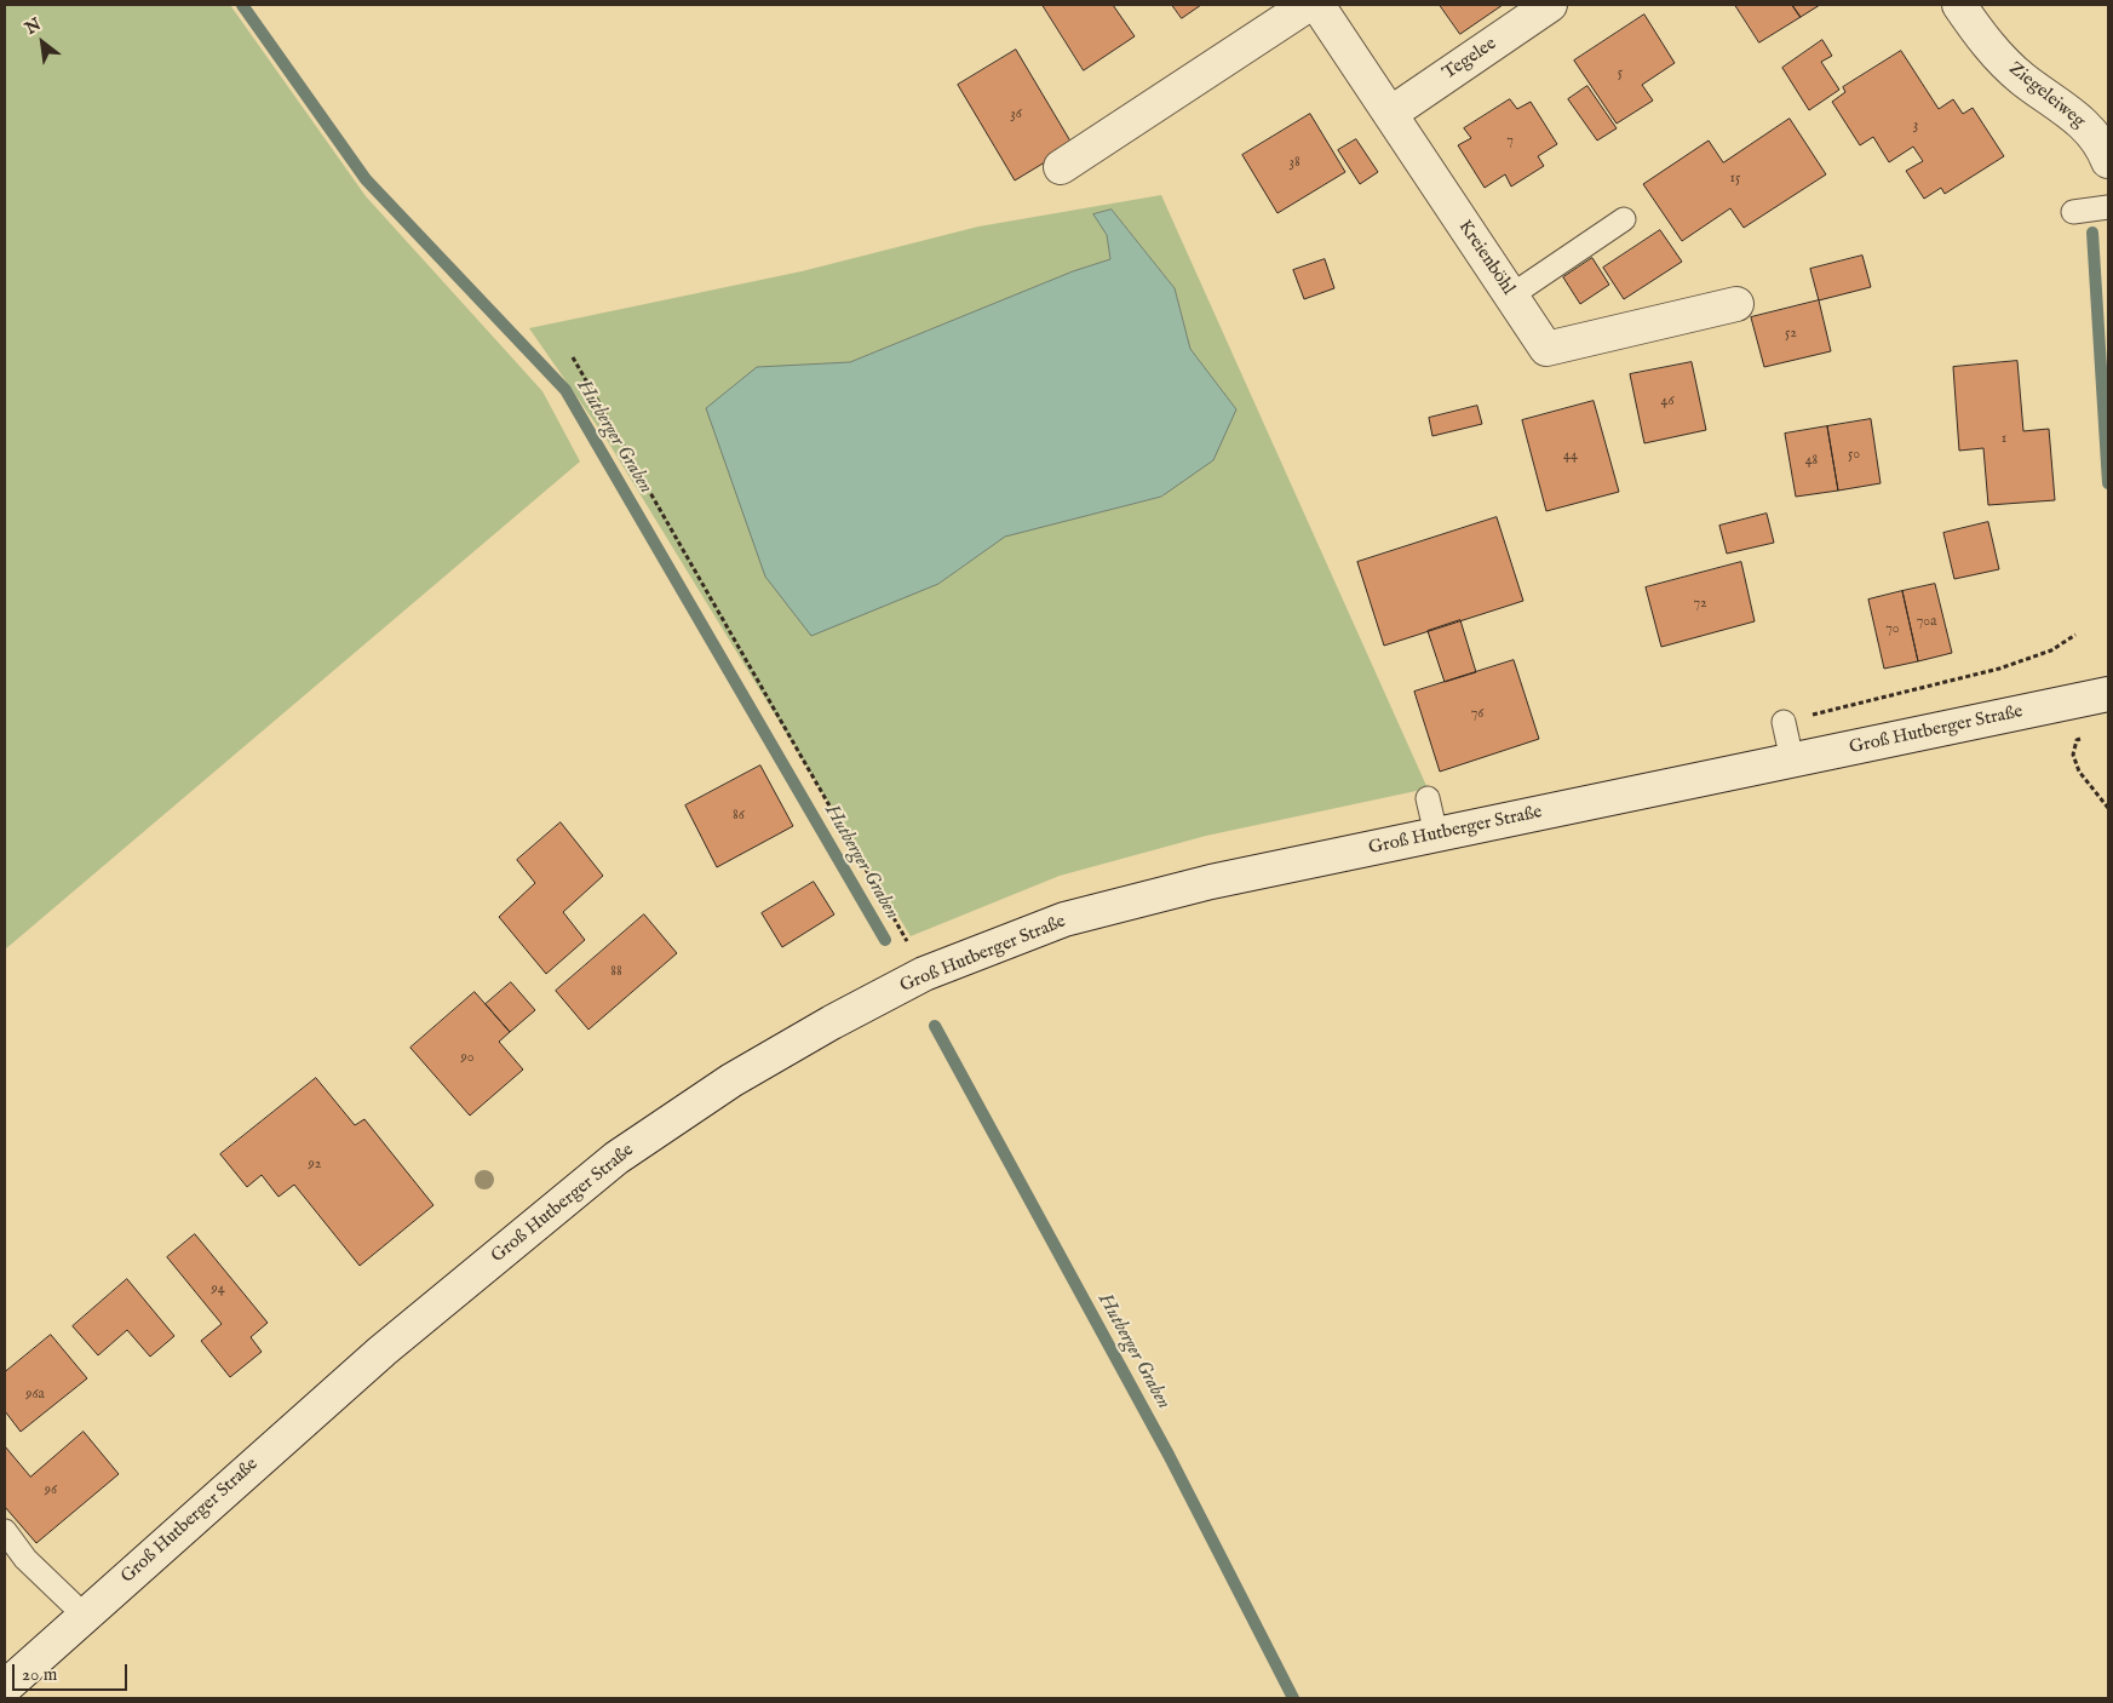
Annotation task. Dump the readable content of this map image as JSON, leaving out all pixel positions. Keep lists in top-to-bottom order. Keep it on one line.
{"streets":{"main road":["Tegelee","Ziegeleiweg","Kreienböhl","Groß Hutberger Straße"]},"crossings":[["Tegelee","Kreienböhl"]],"water":["Hutberger Graben"],"house_numbers":["5","36","3","7","38","15","52","46","1","50","44","48","72","70a","70","76","86","88","90","92","94","96a","96"],"scale_bar":"20 m","north":"top left"}
